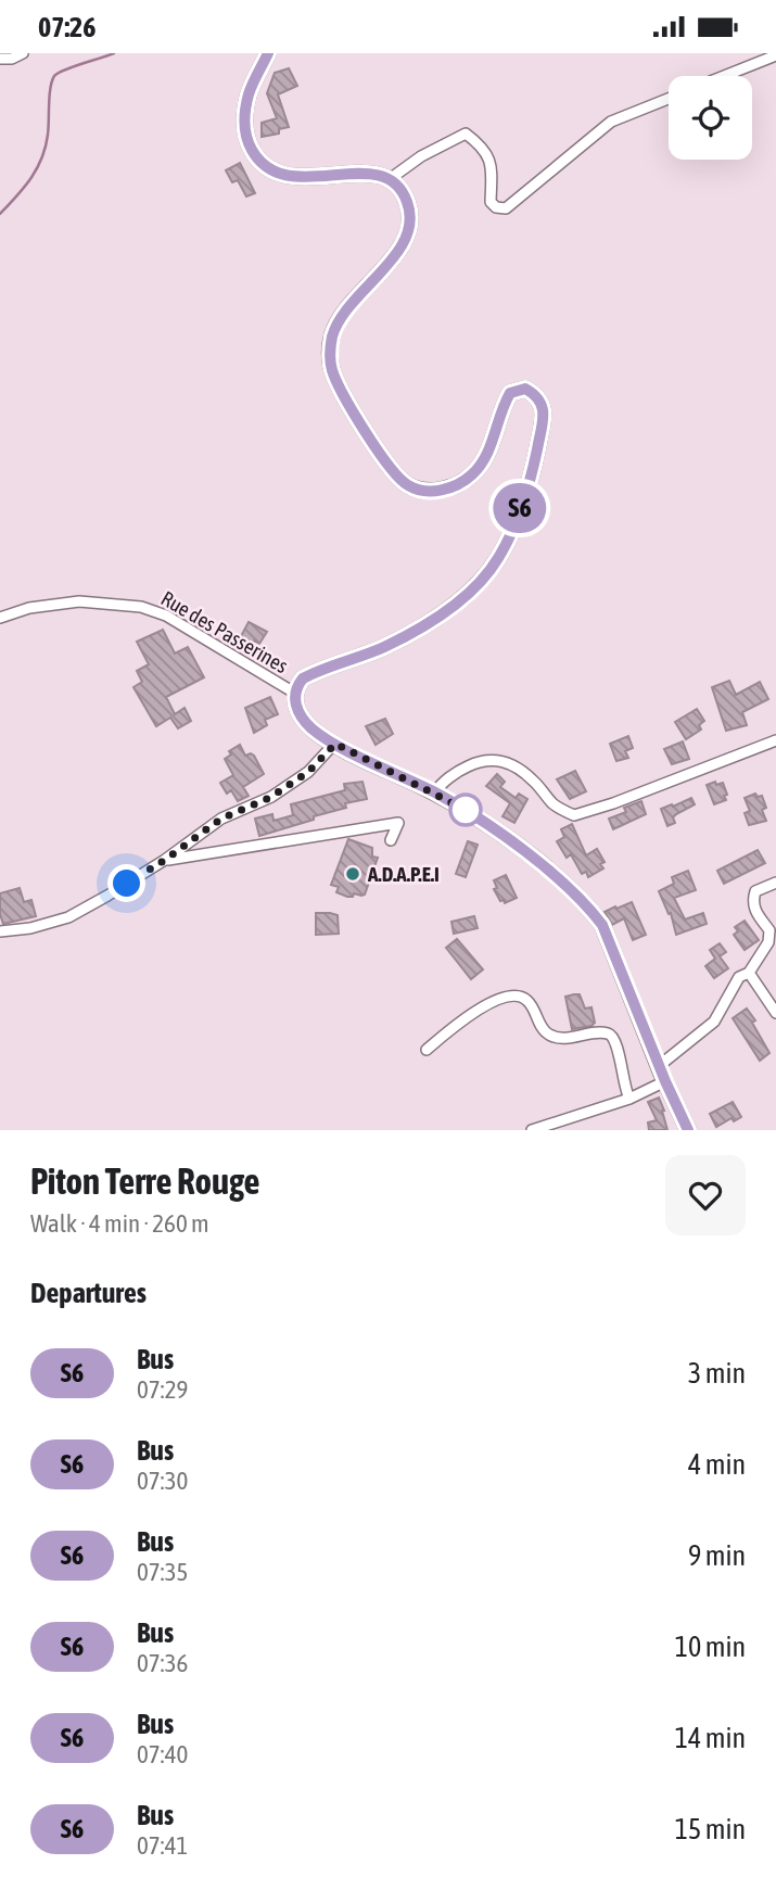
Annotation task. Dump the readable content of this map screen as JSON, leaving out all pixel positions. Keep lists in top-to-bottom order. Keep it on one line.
{"streets":{"street":["Rue des Passerines"]},"places":["A.D.A.P.E.I"],"lines":["bus line S6"],"page":{"status":"07:26","on_map":"S6","heading":[["Piton Terre Rouge","Walk · 4 min · 260 m"],"Departures"],"list":[{"mark":"S6","name":"Bus","note":"07:29","value":"3 min"},{"mark":"S6","name":"Bus","note":"07:30","value":"4 min"},{"mark":"S6","name":"Bus","note":"07:35","value":"9 min"},{"mark":"S6","name":"Bus","note":"07:36","value":"10 min"},{"mark":"S6","name":"Bus","note":"07:40","value":"14 min"},{"mark":"S6","name":"Bus","note":"07:41","value":"15 min"}]}}
